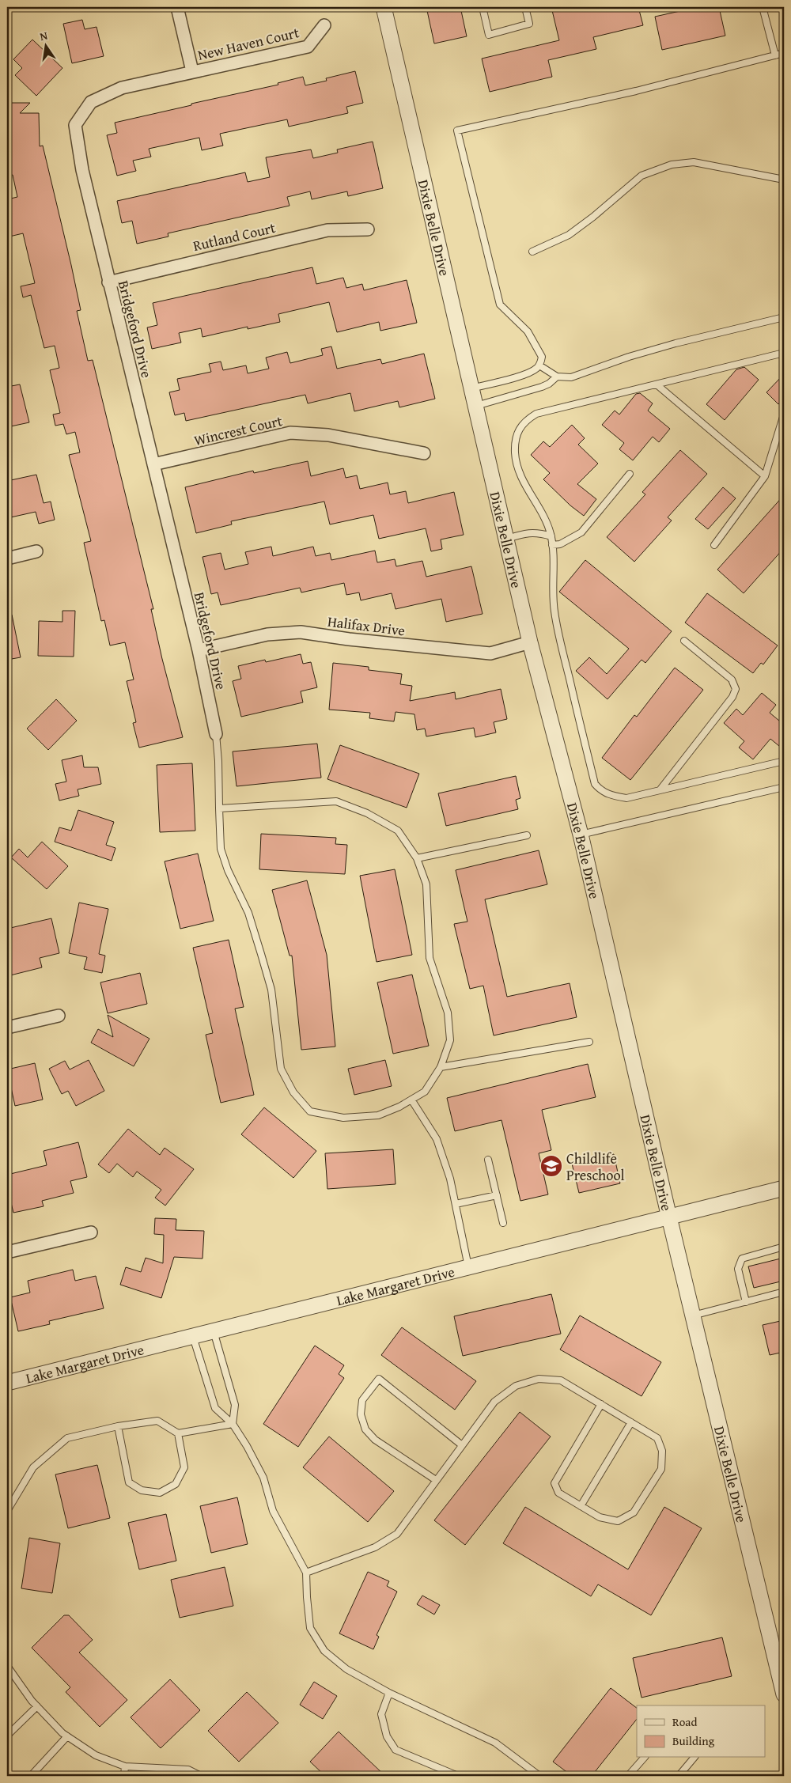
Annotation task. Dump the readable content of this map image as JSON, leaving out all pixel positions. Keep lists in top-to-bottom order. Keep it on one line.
{"streets":{"street":["New Haven Court","Dixie Belle Drive","Rutland Court","Bridgeford Drive","Wincrest Court","Halifax Drive","Lake Margaret Drive"]},"crossings":[["New Haven Court","Bridgeford Drive"],["Dixie Belle Drive","Halifax Drive"],["Dixie Belle Drive","Lake Margaret Drive"],["Rutland Court","Bridgeford Drive"],["Bridgeford Drive","Wincrest Court"],["Bridgeford Drive","Halifax Drive"]],"places":{"school or university":["Childlife Preschool"]},"legend":["Road","Building"],"north":"top"}
